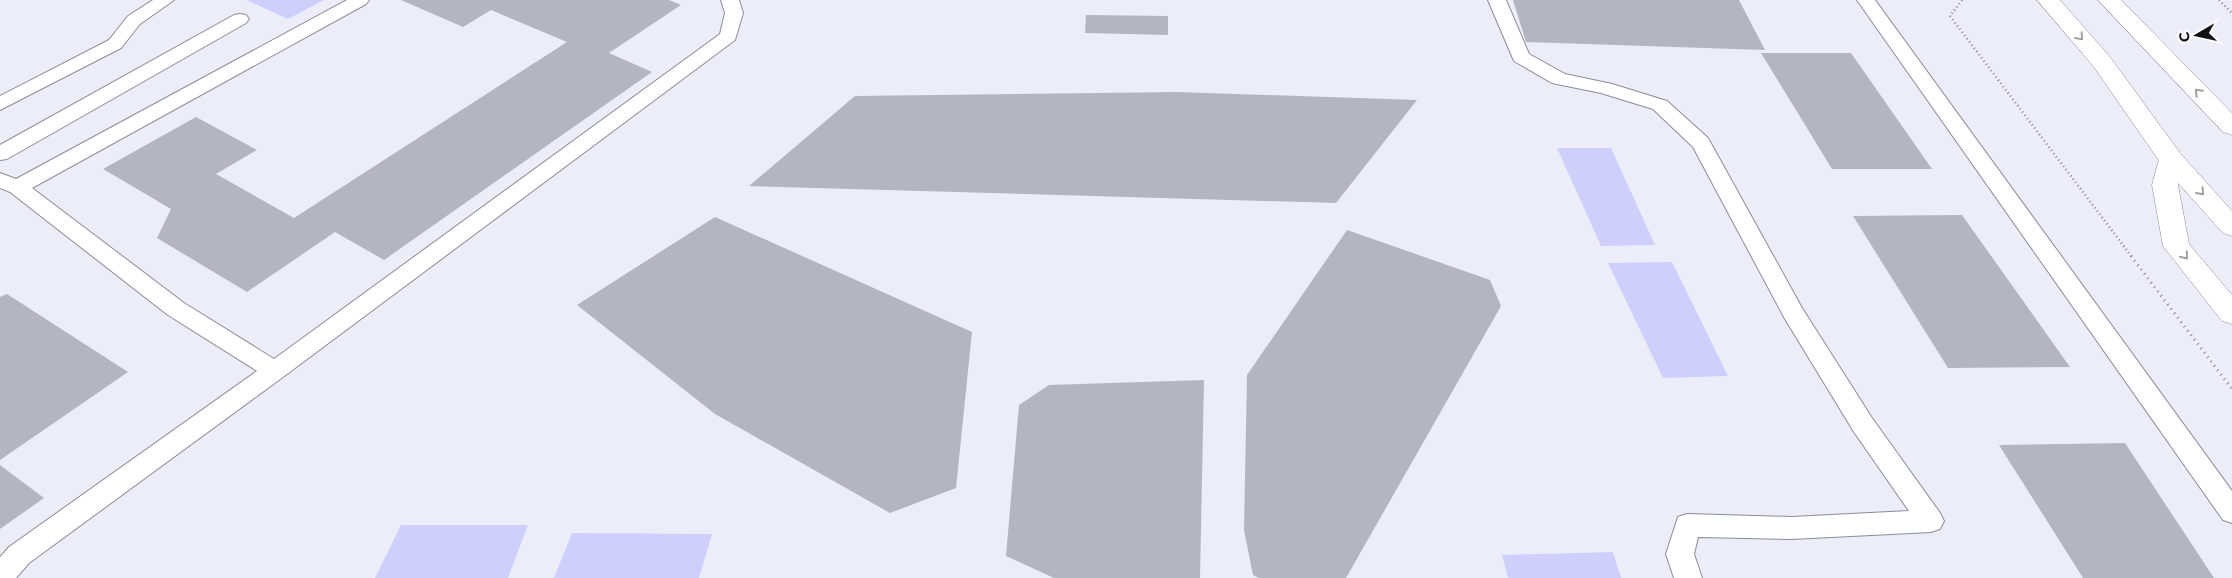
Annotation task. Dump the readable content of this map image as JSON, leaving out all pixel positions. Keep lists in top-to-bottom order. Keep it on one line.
{"north":"left"}
